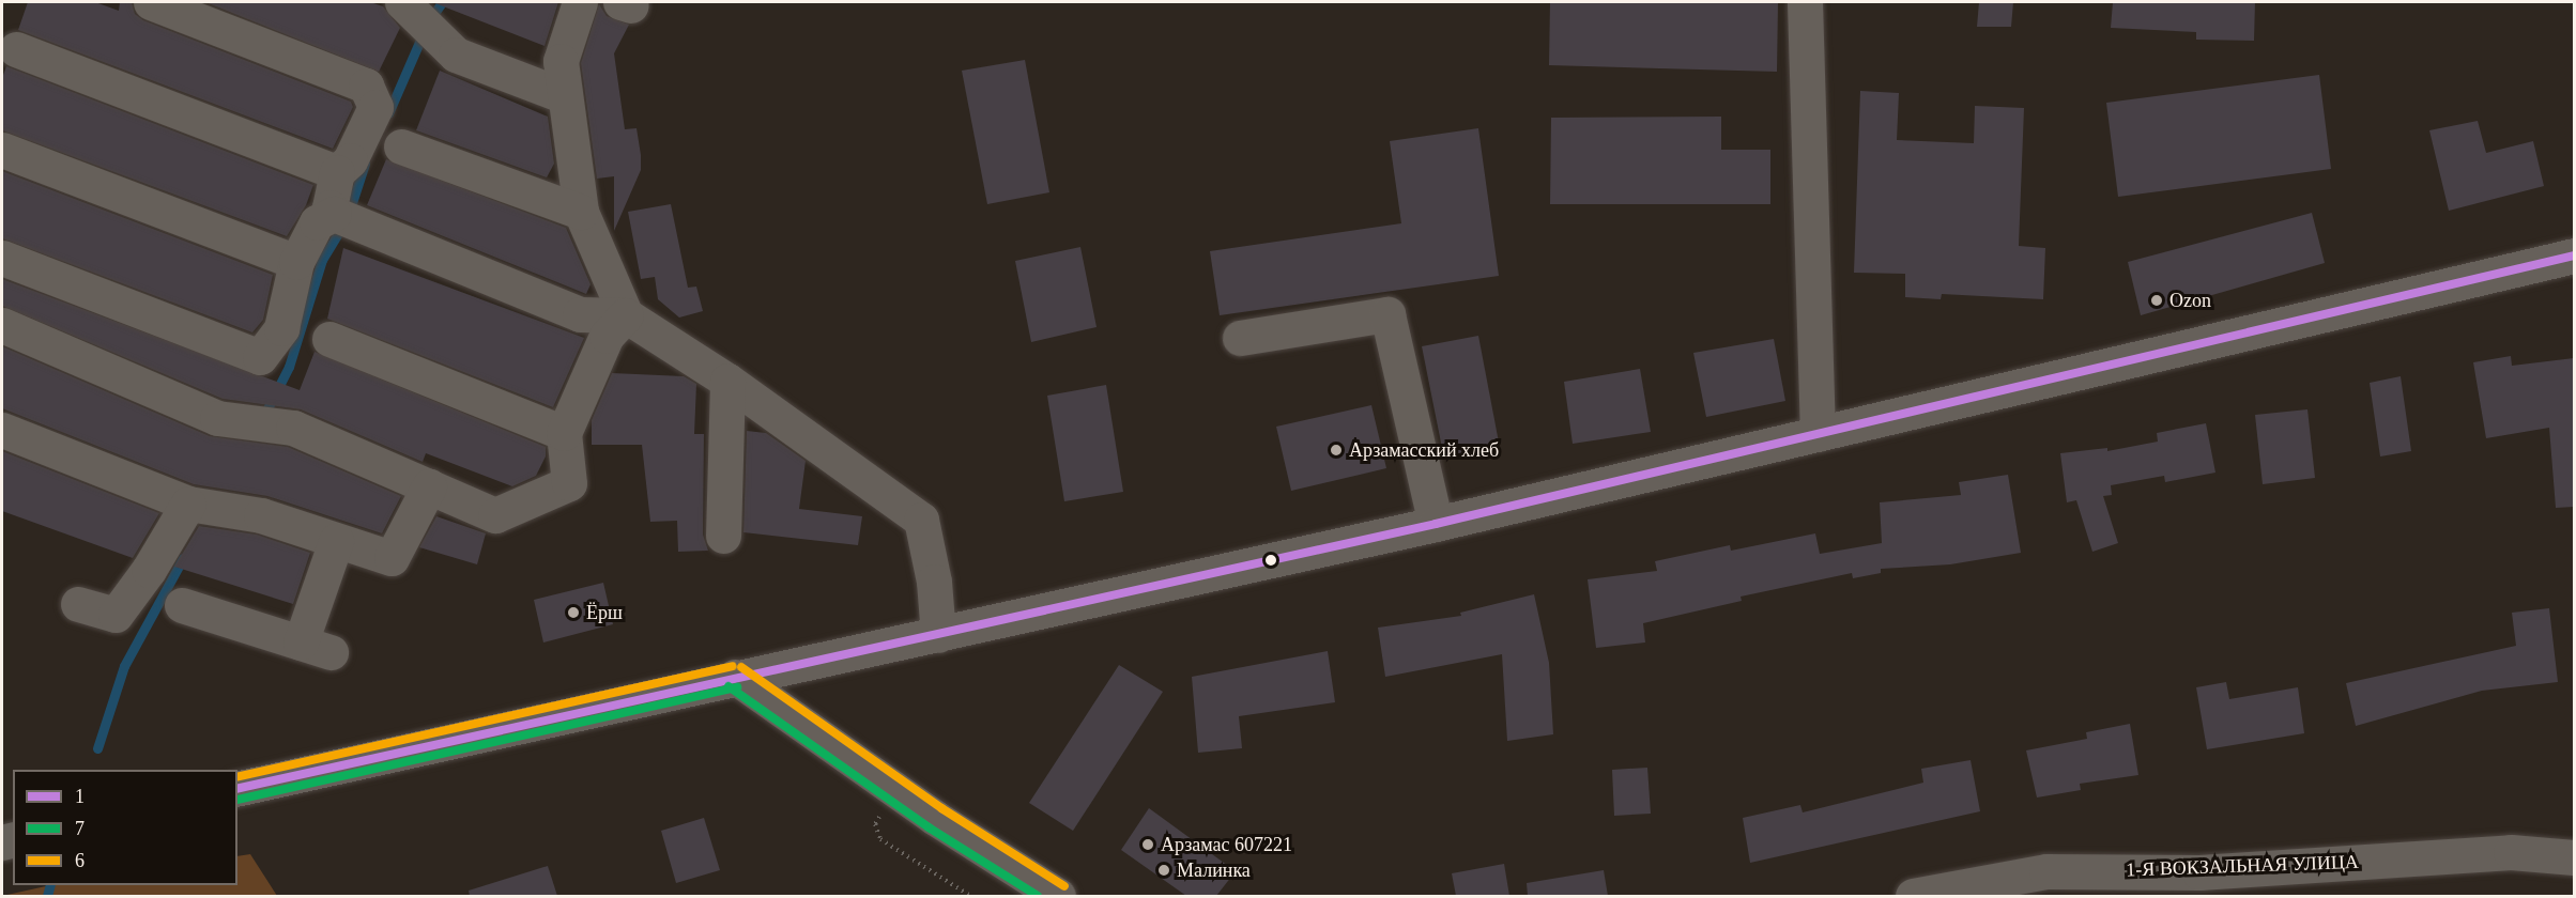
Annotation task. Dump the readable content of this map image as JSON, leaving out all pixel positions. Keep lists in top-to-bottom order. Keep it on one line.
{"streets":{"street":["1-Я ВОКЗАЛЬНАЯ УЛИЦА"]},"places":["Ozon","Арзамасский хлеб","Ёрш","Арзамас 607221","Малинка"],"lines":["transit line 1","transit line 6","transit line 7"],"legend":["1","7","6"]}
